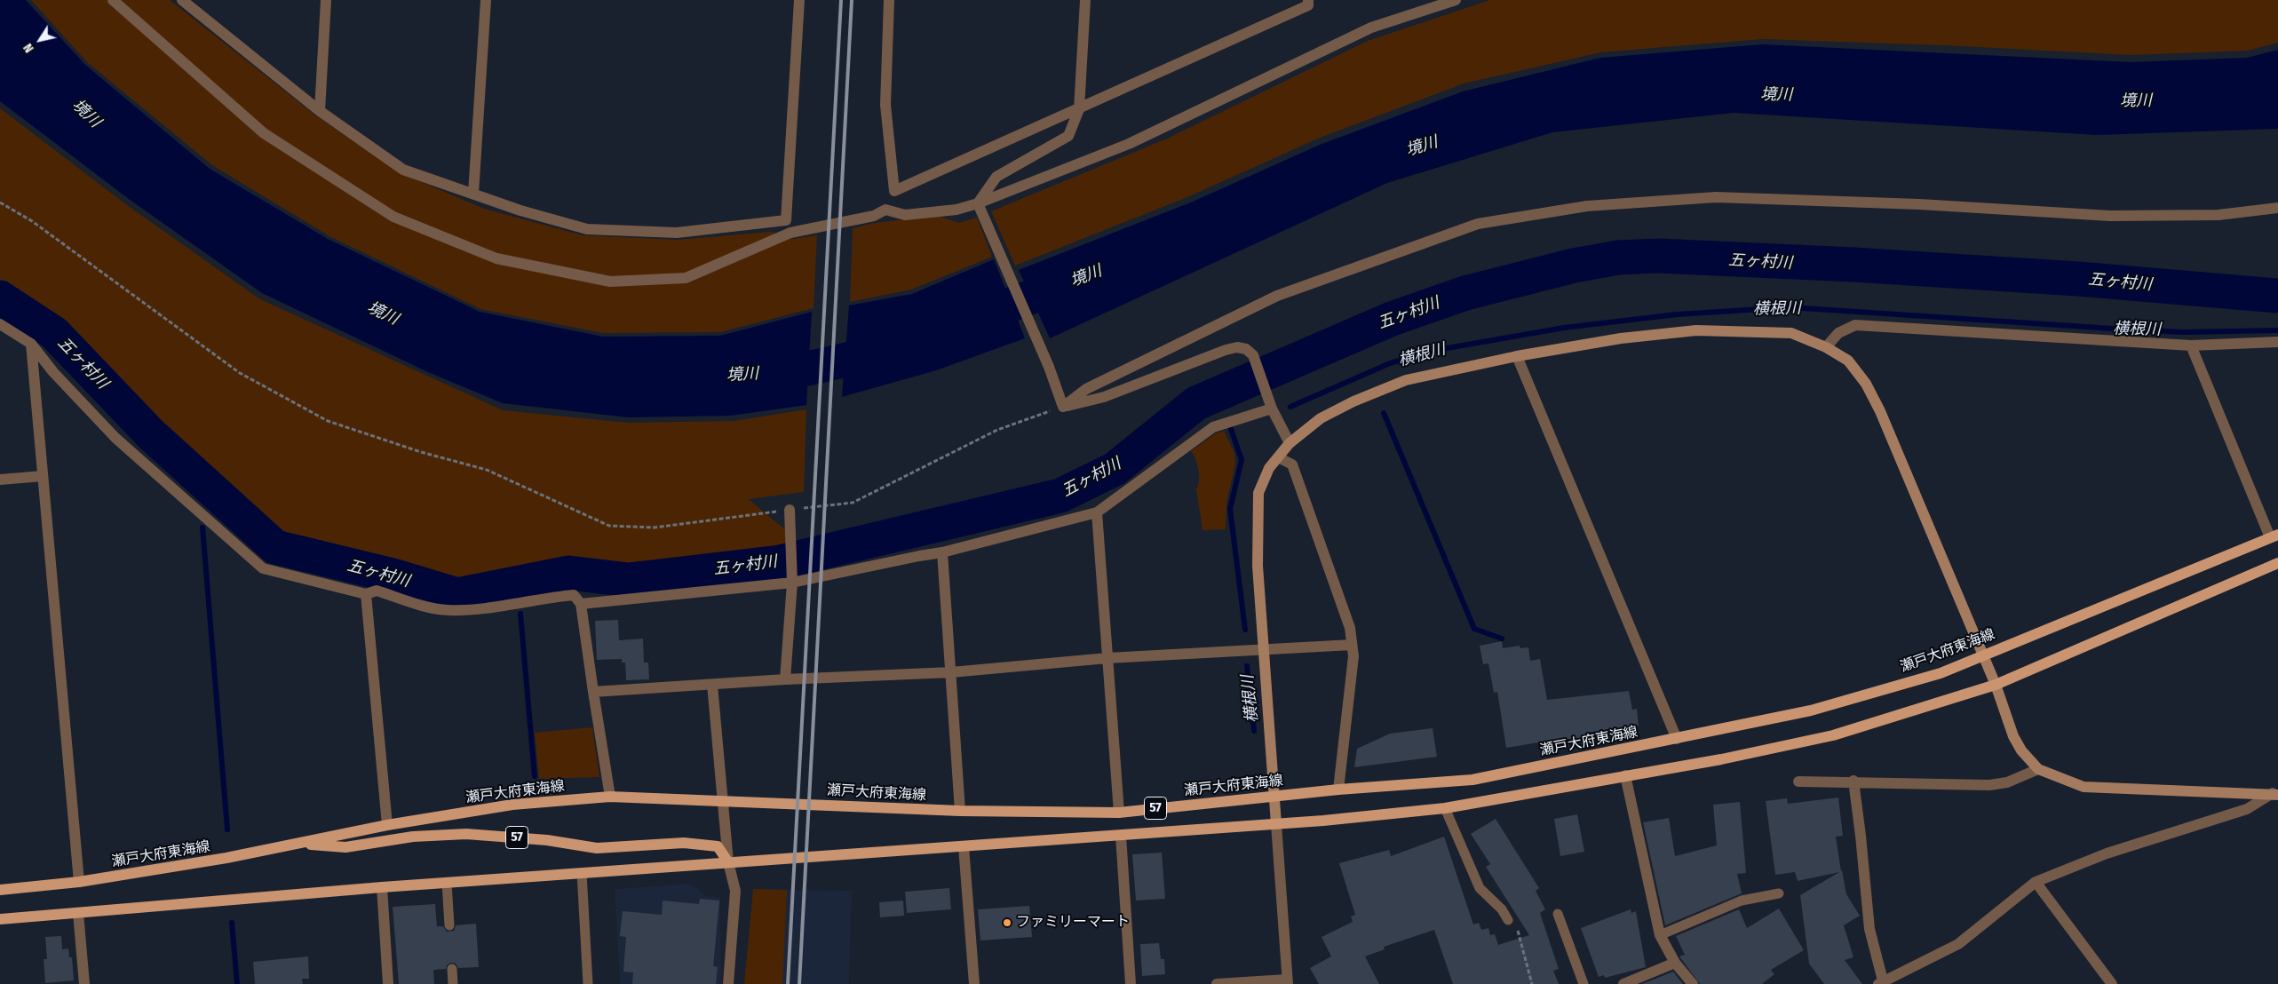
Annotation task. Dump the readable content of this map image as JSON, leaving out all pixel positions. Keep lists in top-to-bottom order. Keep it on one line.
{"streets":{"main road":["瀬戸大府東海線","57"]},"crossings":[["瀬戸大府東海線","57"]],"water":["境川","五ヶ村川","横根川"],"places":["ファミリーマート"],"north":"bottom left"}
